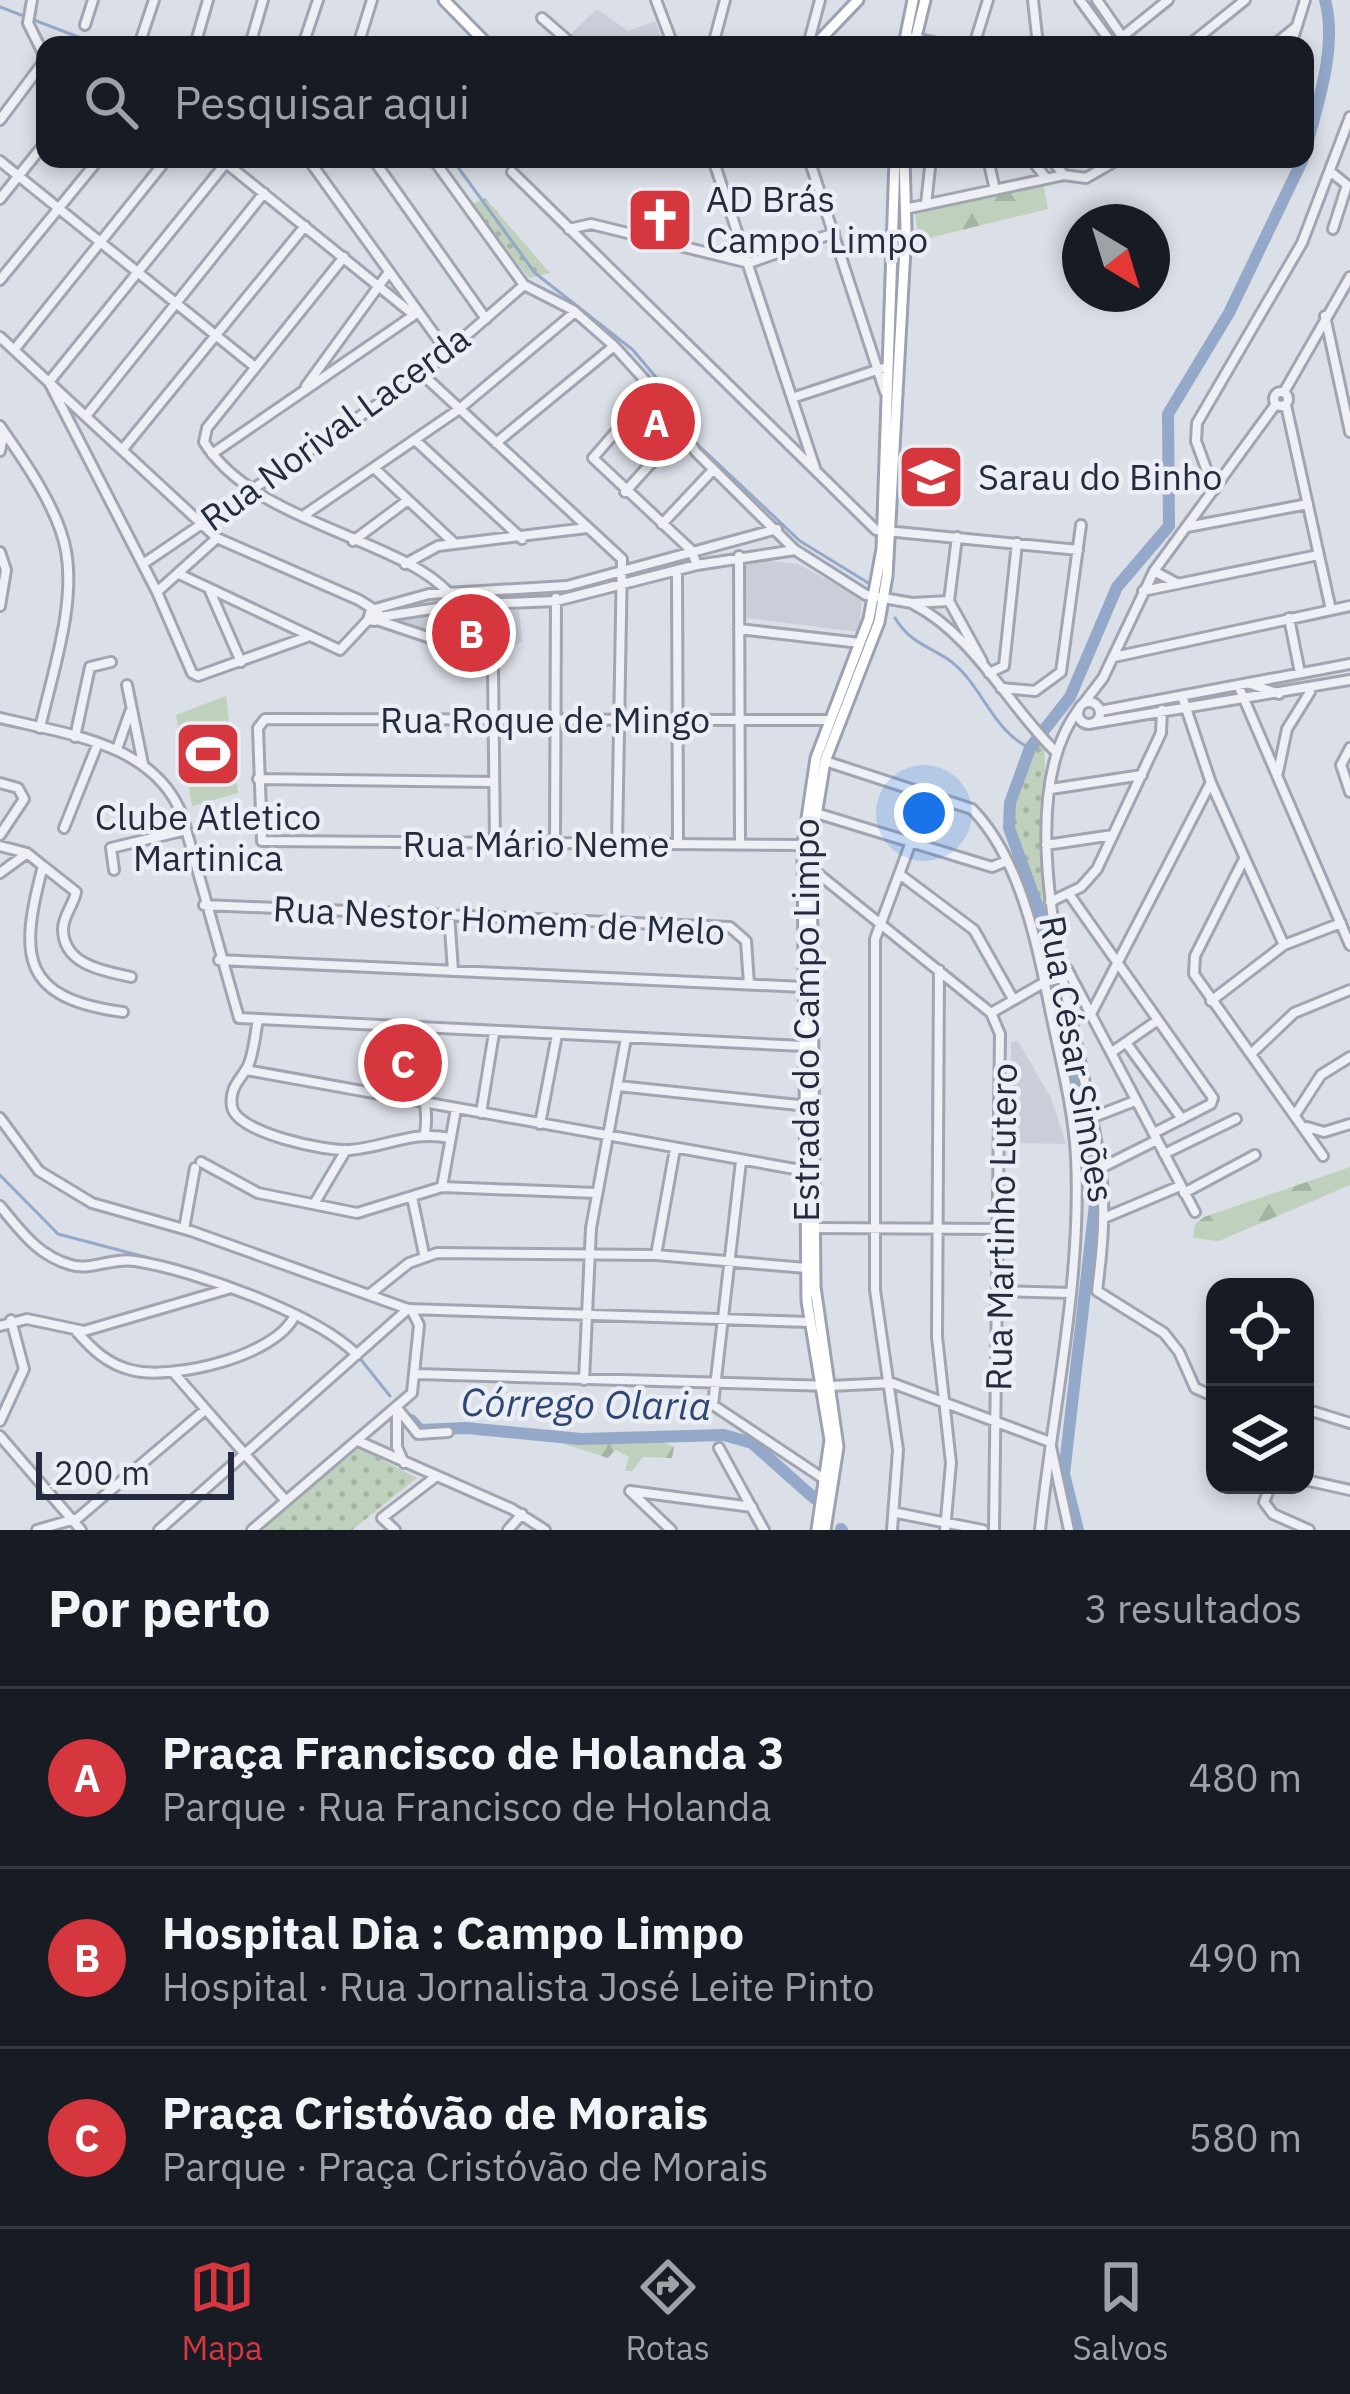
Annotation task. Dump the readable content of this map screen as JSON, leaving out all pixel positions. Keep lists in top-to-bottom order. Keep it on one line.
{"streets":{"main road":["Estrada do Campo Limpo"],"street":["Rua Norival Lacerda","Rua Roque de Mingo","Rua Mário Neme","Rua Nestor Homem de Melo","Rua César Simões","Rua Martinho Lutero"]},"crossings":[["Rua Roque de Mingo","Rua Mário Neme"],["Rua Roque de Mingo","Estrada do Campo Limpo"],["Rua Mário Neme","Estrada do Campo Limpo"],["Estrada do Campo Limpo","Rua Martinho Lutero"]],"water":["Córrego Olaria"],"places":{"church":["AD Brás Campo Limpo"],"school or university":["Sarau do Binho"],"sports":["Clube Atletico Martinica"]},"scale_bar":"200 m","north":"bottom right","page":{"search":"Pesquisar aqui","pins":["A","B","C"],"scale":"200 m","heading":["Por perto","3 resultados"],"list":[{"mark":"A","name":"Praça Francisco de Holanda 3","note":"Parque · Rua Francisco de Holanda","value":"480 m"},{"mark":"B","name":"Hospital Dia : Campo Limpo","note":"Hospital · Rua Jornalista José Leite Pinto","value":"490 m"},{"mark":"C","name":"Praça Cristóvão de Morais","note":"Parque · Praça Cristóvão de Morais","value":"580 m"}],"nav":["Mapa","Rotas","Salvos"]}}
